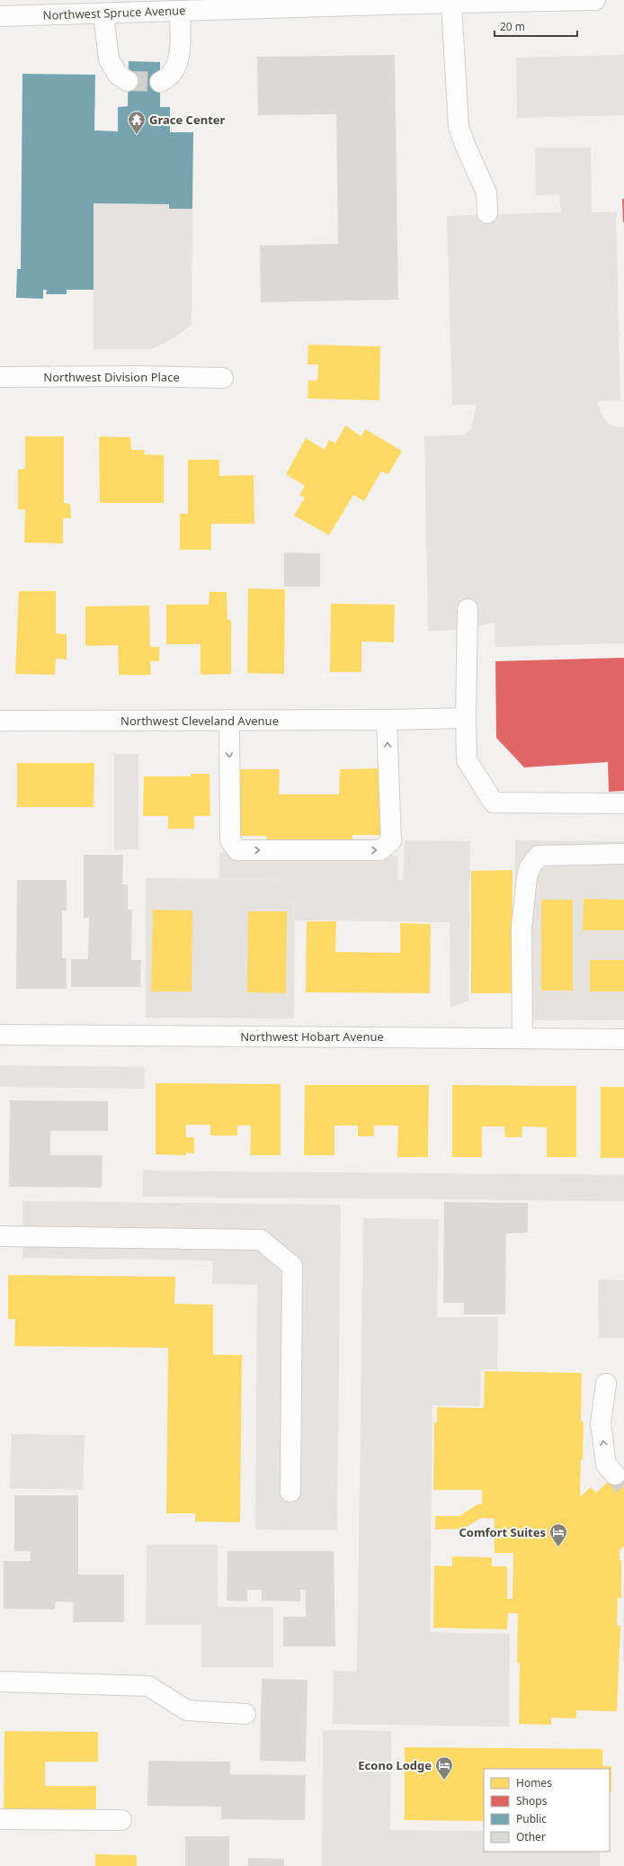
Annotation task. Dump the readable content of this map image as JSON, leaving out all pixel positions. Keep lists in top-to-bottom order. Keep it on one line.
{"streets":{"street":["Northwest Spruce Avenue","Northwest Division Place","Northwest Cleveland Avenue","Northwest Hobart Avenue"]},"places":{"temple":["Grace Center"],"hotel":["Comfort Suites","Econo Lodge"]},"legend":["Homes","Shops","Public","Other"],"scale_bar":"20 m"}
